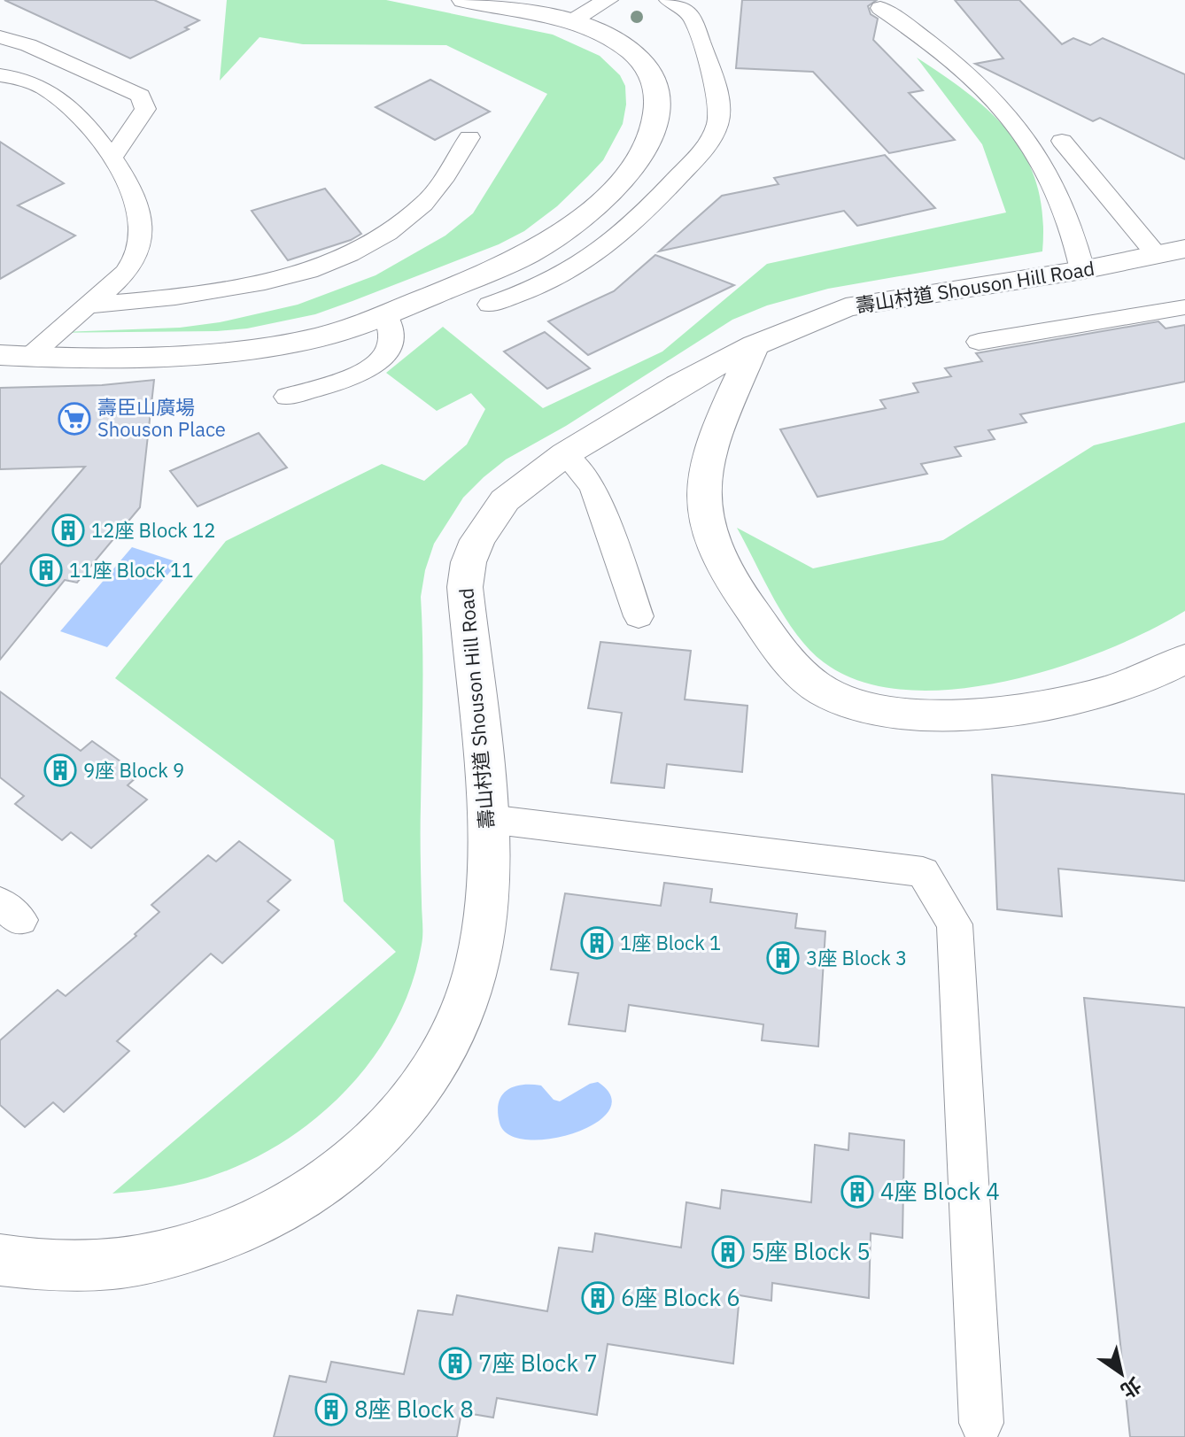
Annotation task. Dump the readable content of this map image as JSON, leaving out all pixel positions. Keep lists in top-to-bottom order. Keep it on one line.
{"streets":{"street":["壽山村道 Shouson Hill Road"]},"places":{"supermarket":["壽臣山廣場 Shouson Place"],"building":["12座 Block 12","11座 Block 11","9座 Block 9","1座 Block 1","3座 Block 3","4座 Block 4","5座 Block 5","6座 Block 6","7座 Block 7","8座 Block 8"]},"north":"bottom right"}
